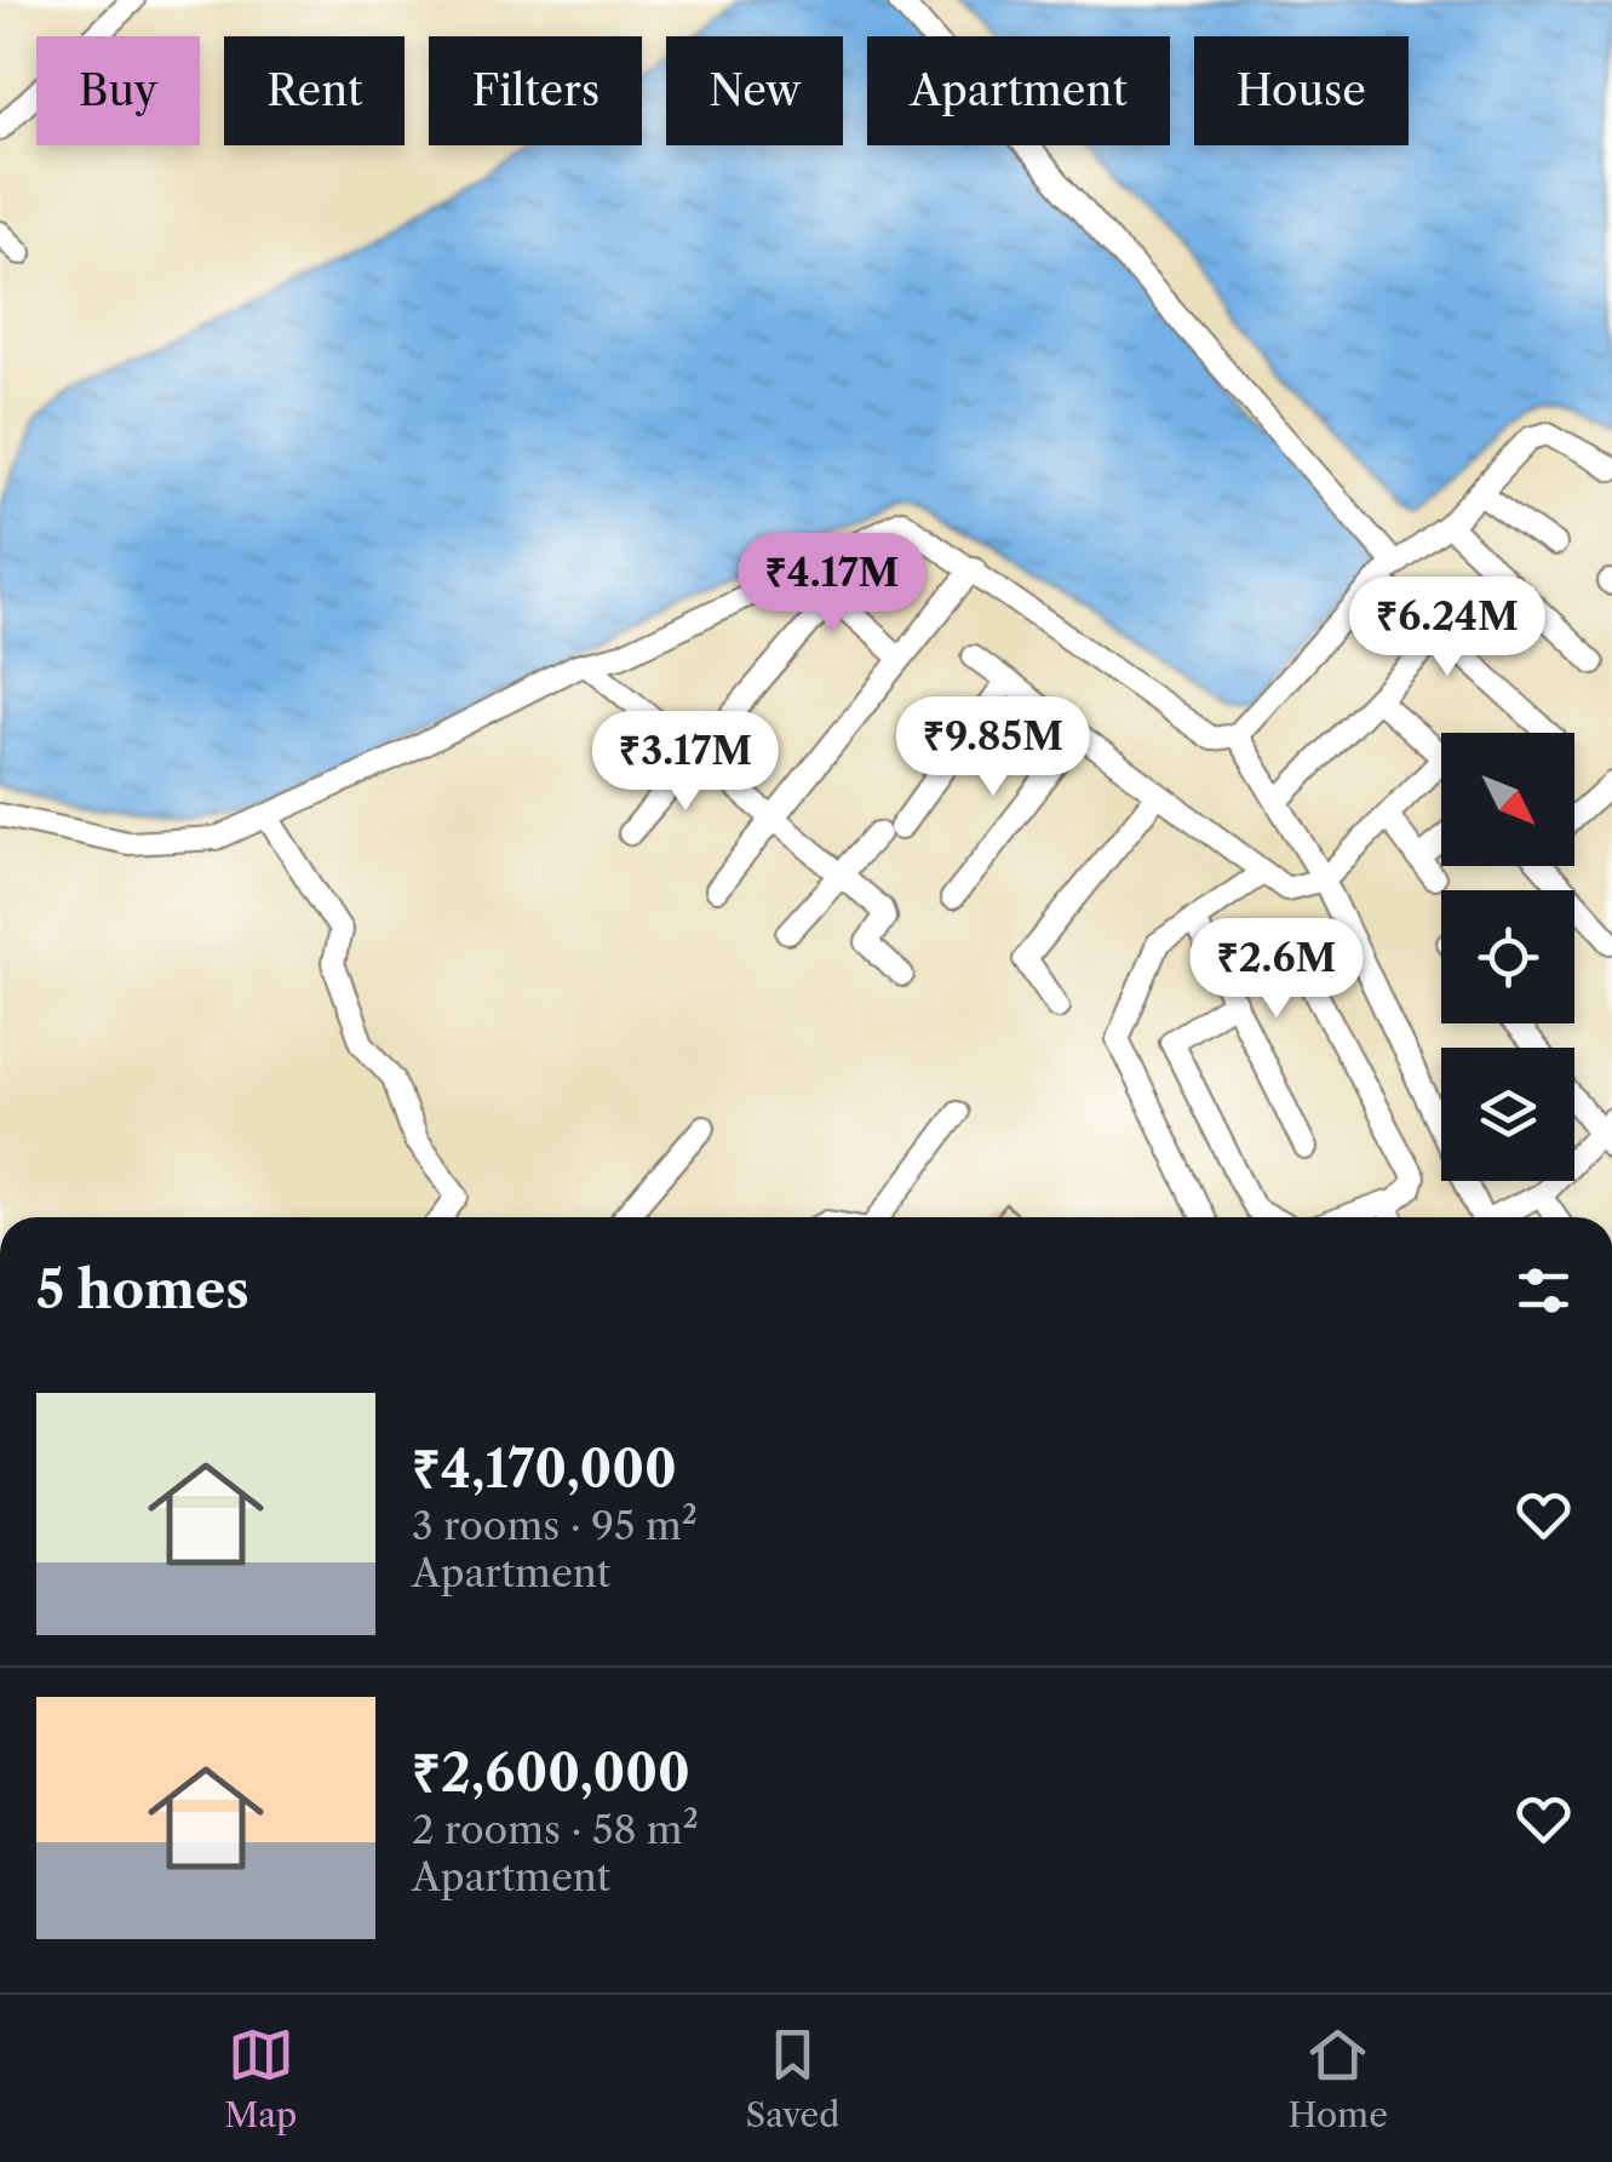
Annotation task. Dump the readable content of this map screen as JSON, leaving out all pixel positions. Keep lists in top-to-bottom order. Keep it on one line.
{"north":"bottom right","page":{"chip":["Buy","Rent","Filters","New","Apartment","House"],"price":["₹4.17M","₹6.24M","₹9.85M","₹3.17M","₹2.6M"],"heading":"5 homes","list":[{"name":"₹4,170,000","note":"3 rooms · 95 m² · Apartment"},{"name":"₹2,600,000","note":"2 rooms · 58 m² · Apartment"}],"tabs":["Map","Saved","Home"]}}
